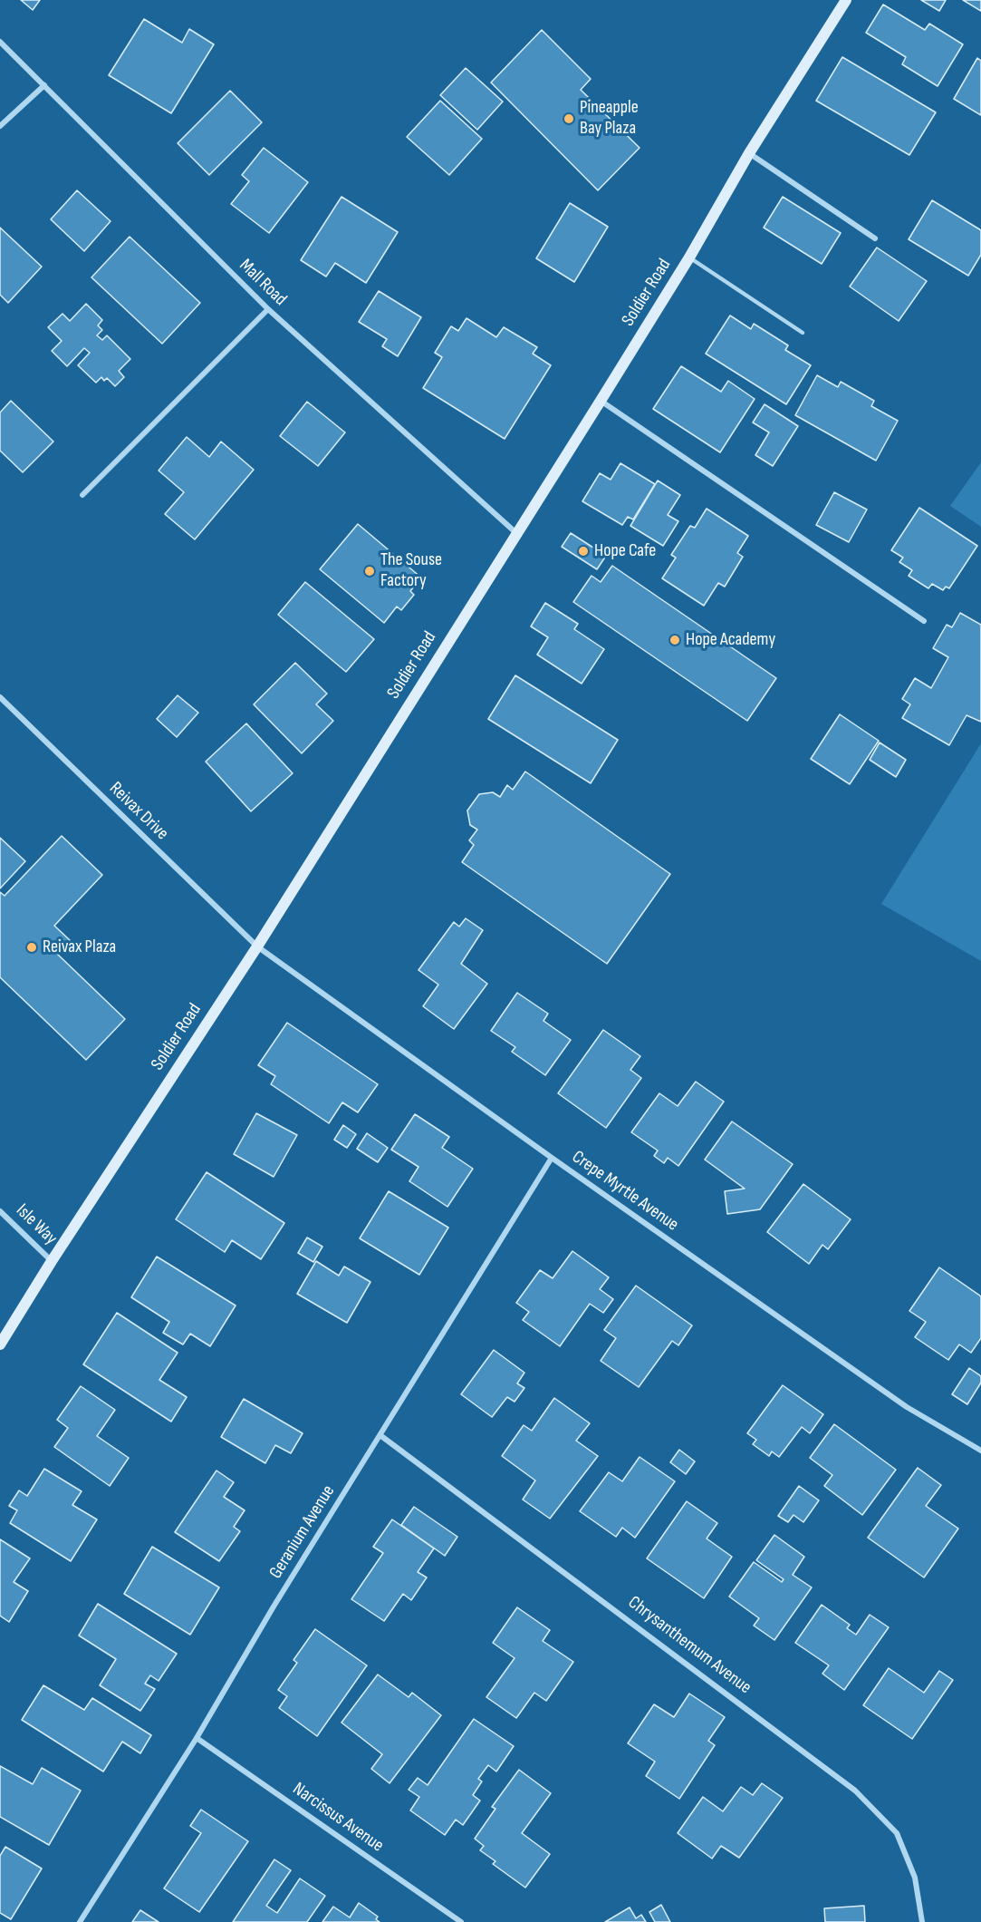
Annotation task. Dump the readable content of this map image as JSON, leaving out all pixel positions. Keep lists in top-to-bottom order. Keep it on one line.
{"streets":{"main road":["Soldier Road"],"street":["Mall Road","Reivax Drive","Crepe Myrtle Avenue","Isle Way","Geranium Avenue","Chrysanthemum Avenue","Narcissus Avenue"]},"crossings":[["Mall Road","Soldier Road"],["Soldier Road","Reivax Drive"],["Soldier Road","Crepe Myrtle Avenue"],["Soldier Road","Isle Way"],["Reivax Drive","Crepe Myrtle Avenue"],["Crepe Myrtle Avenue","Geranium Avenue"],["Geranium Avenue","Chrysanthemum Avenue"],["Geranium Avenue","Narcissus Avenue"]],"places":["Pineapple Bay Plaza","Hope Cafe","The Souse Factory","Hope Academy","Reivax Plaza"]}
